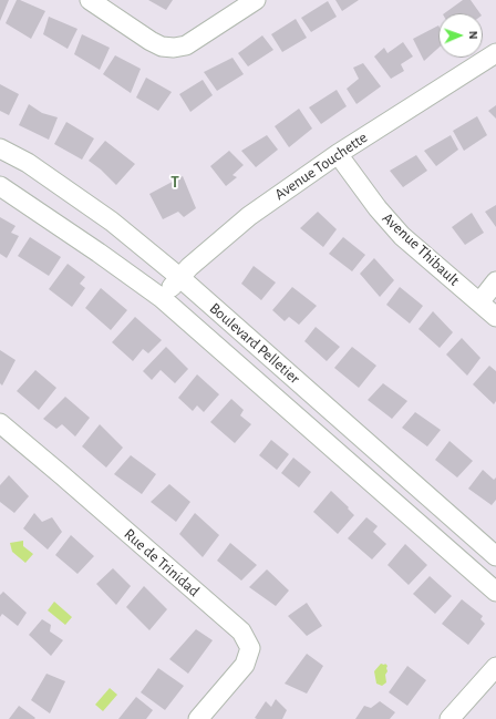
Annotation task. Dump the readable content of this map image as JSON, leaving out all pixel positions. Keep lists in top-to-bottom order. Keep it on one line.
{"streets":{"street":["Avenue Touchette","Avenue Thibault","Boulevard Pelletier","Rue de Trinidad"]},"crossings":[["Avenue Touchette","Avenue Thibault"],["Avenue Touchette","Boulevard Pelletier"]],"districts":["T"],"north":"right"}
